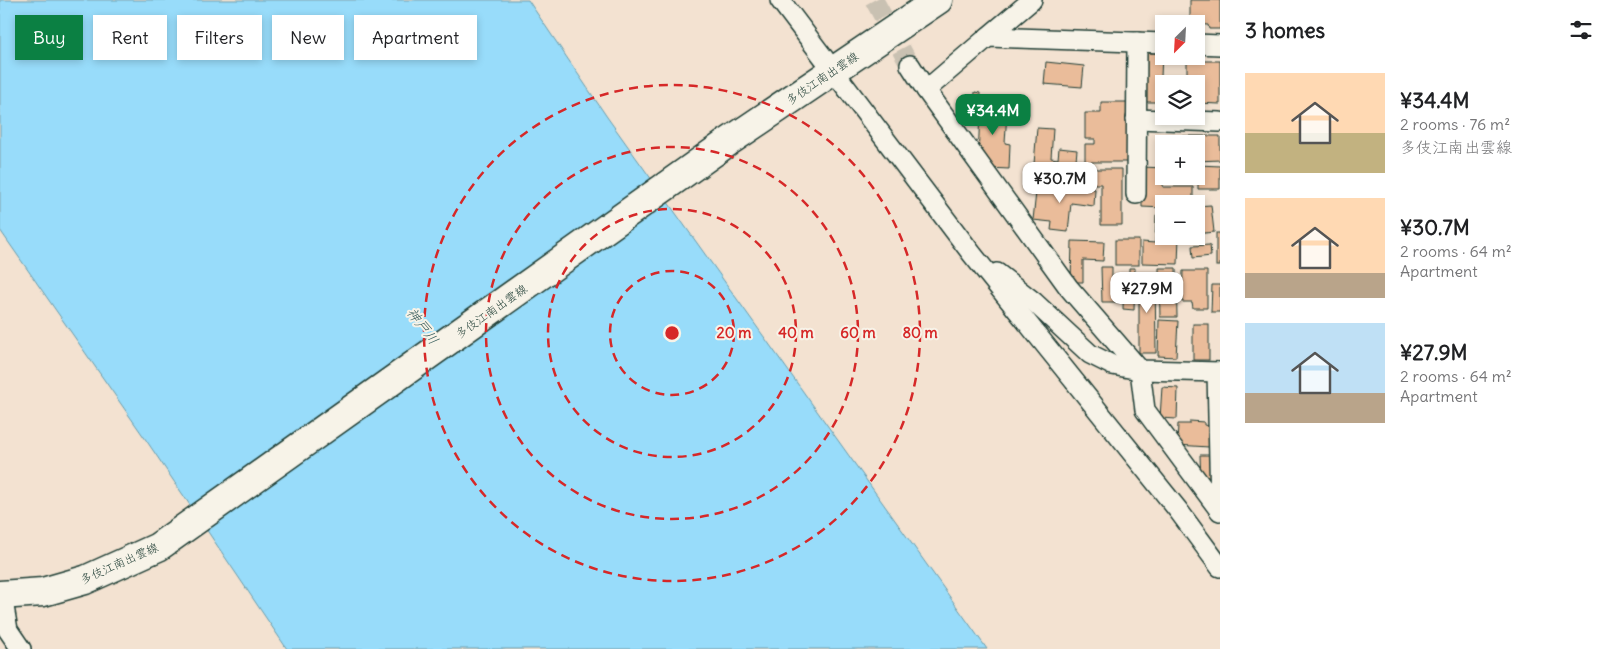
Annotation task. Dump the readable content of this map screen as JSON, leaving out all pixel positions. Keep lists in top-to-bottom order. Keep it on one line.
{"streets":{"main road":["多伎江南出雲線"]},"water":["神戸川"],"north":"bottom left","page":{"heading":"3 homes","map_buttons":["+","−"],"chip":["Buy","Rent","Filters","New","Apartment"],"list":[{"name":"¥34.4M","note":"2 rooms · 76 m² · 多伎江南出雲線"},{"name":"¥30.7M","note":"2 rooms · 64 m² · Apartment"},{"name":"¥27.9M","note":"2 rooms · 64 m² · Apartment"}],"price":["¥34.4M","¥30.7M","¥27.9M"]},"rings":["20 m","40 m","60 m","80 m"]}
